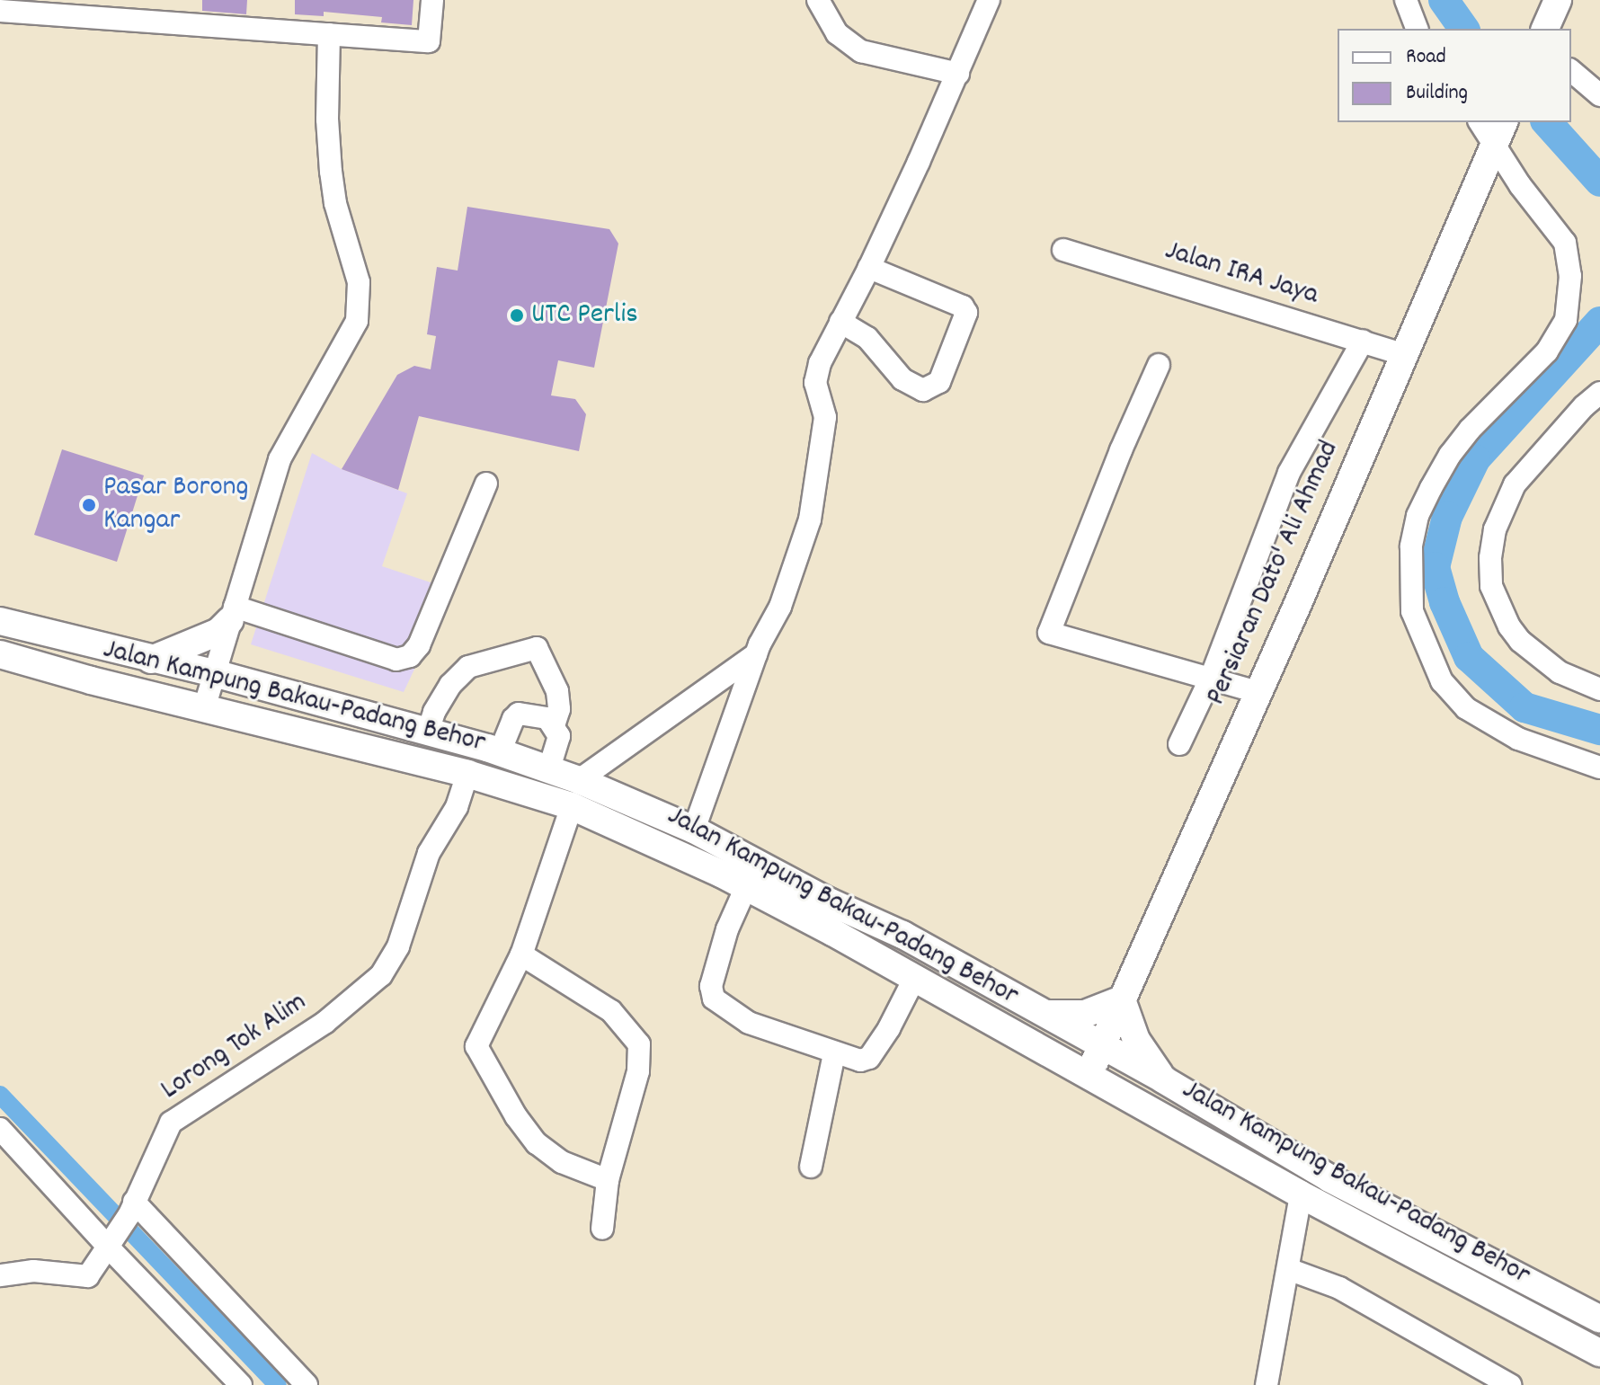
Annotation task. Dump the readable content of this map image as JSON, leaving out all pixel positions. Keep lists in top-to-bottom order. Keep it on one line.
{"streets":{"street":["Jalan IRA Jaya","Persiaran Dato' Ali Ahmad","Jalan Kampung Bakau-Padang Behor","Lorong Tok Alim"]},"crossings":[["Jalan IRA Jaya","Persiaran Dato' Ali Ahmad"],["Persiaran Dato' Ali Ahmad","Jalan Kampung Bakau-Padang Behor"],["Jalan Kampung Bakau-Padang Behor","Lorong Tok Alim"]],"places":["UTC Perlis","Pasar Borong Kangar"],"legend":["Road","Building"]}
